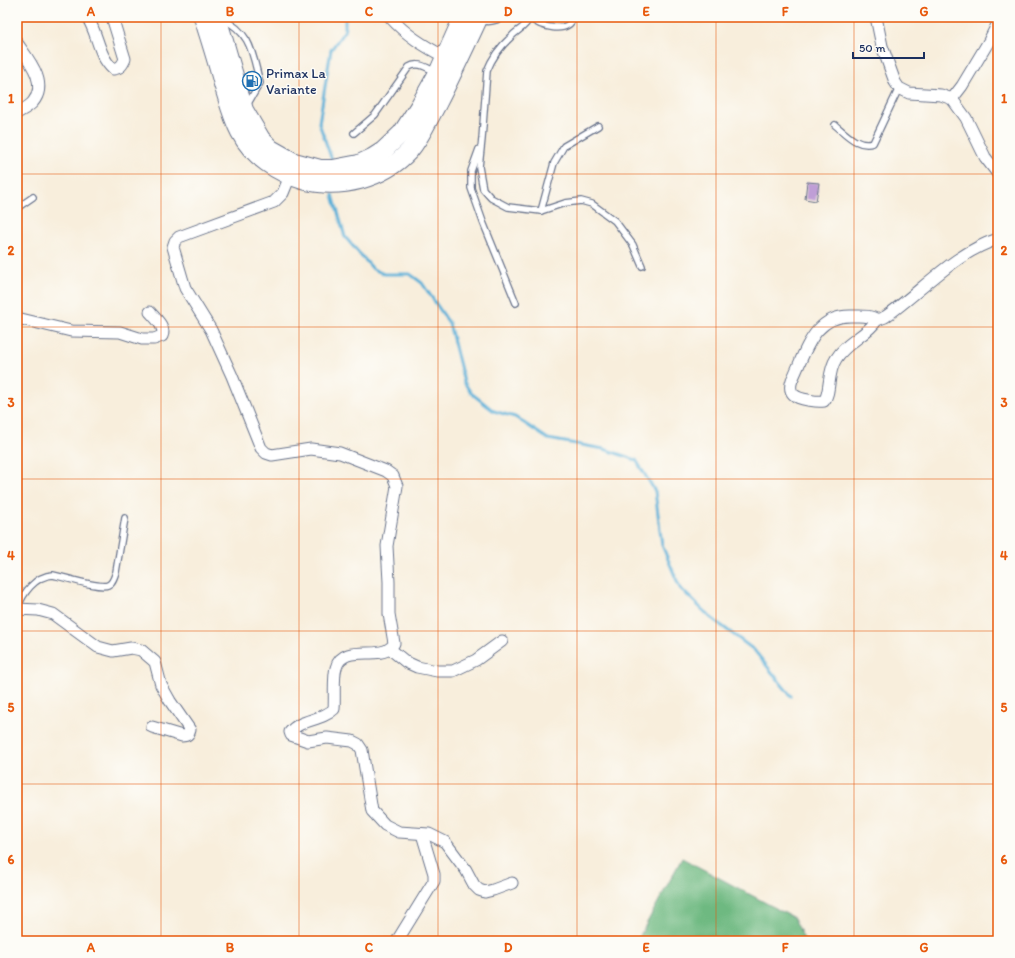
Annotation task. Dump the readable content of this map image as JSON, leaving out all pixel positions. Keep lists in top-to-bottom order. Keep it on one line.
{"places":{"fuel station":["Primax La Variante"]},"scale_bar":"50 m","grid":{"columns":["A","B","C","D","E","F","G"],"rows":["1","2","3","4","5","6"]}}
